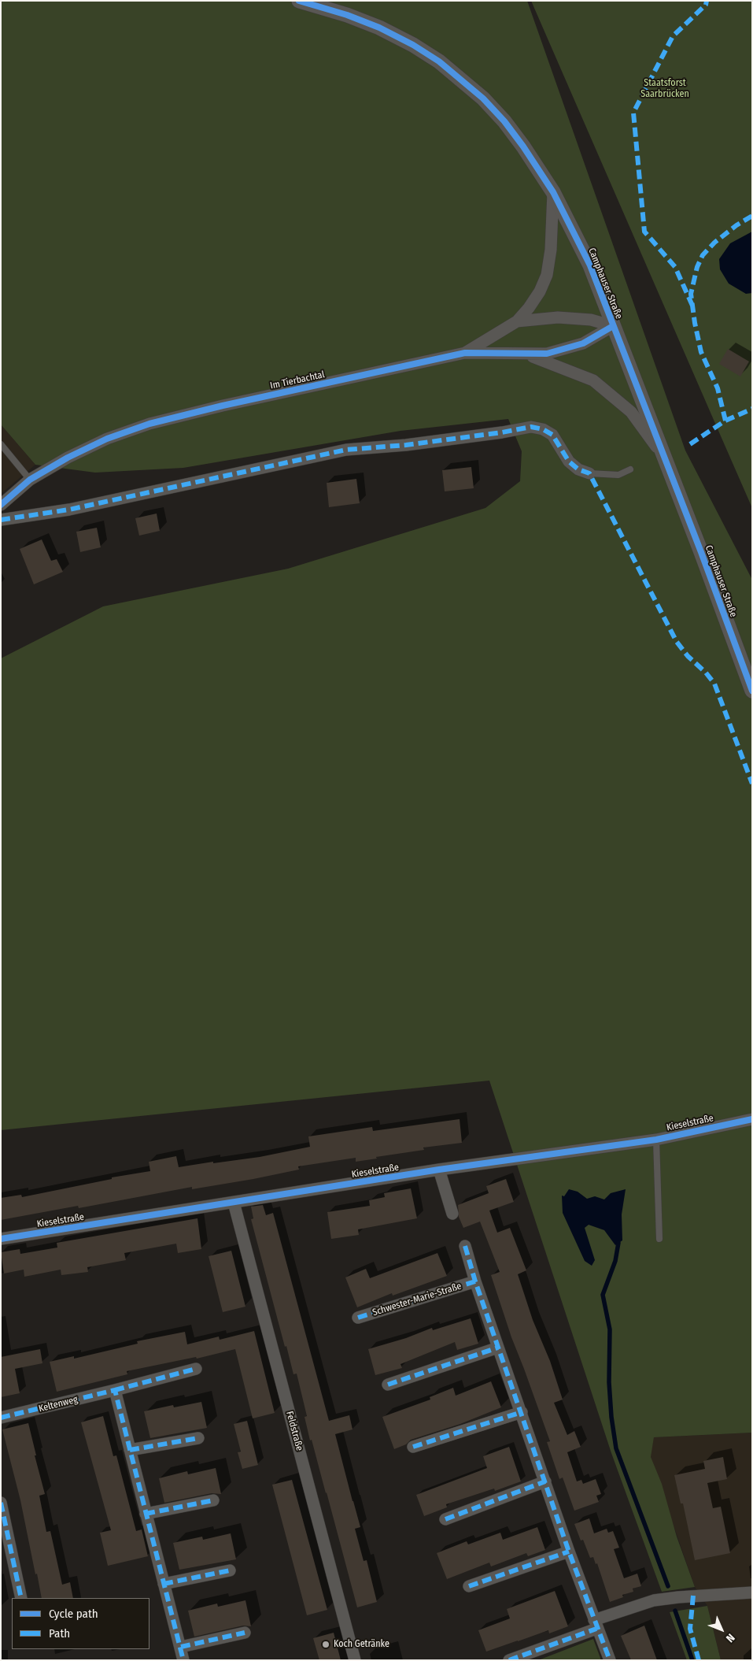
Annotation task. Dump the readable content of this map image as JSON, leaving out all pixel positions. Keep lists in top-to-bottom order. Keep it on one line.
{"streets":{"street":["Camphauser Straße","Im Tierbachtal","Kieselstraße","Schwester-Marie-Straße","Keltenweg","Feldstraße"]},"crossings":[["Camphauser Straße","Im Tierbachtal"],["Kieselstraße","Feldstraße"]],"parks":["Staatsforst Saarbrücken"],"places":["Koch Getränke"],"legend":["Cycle path","Path"],"north":"bottom right"}
